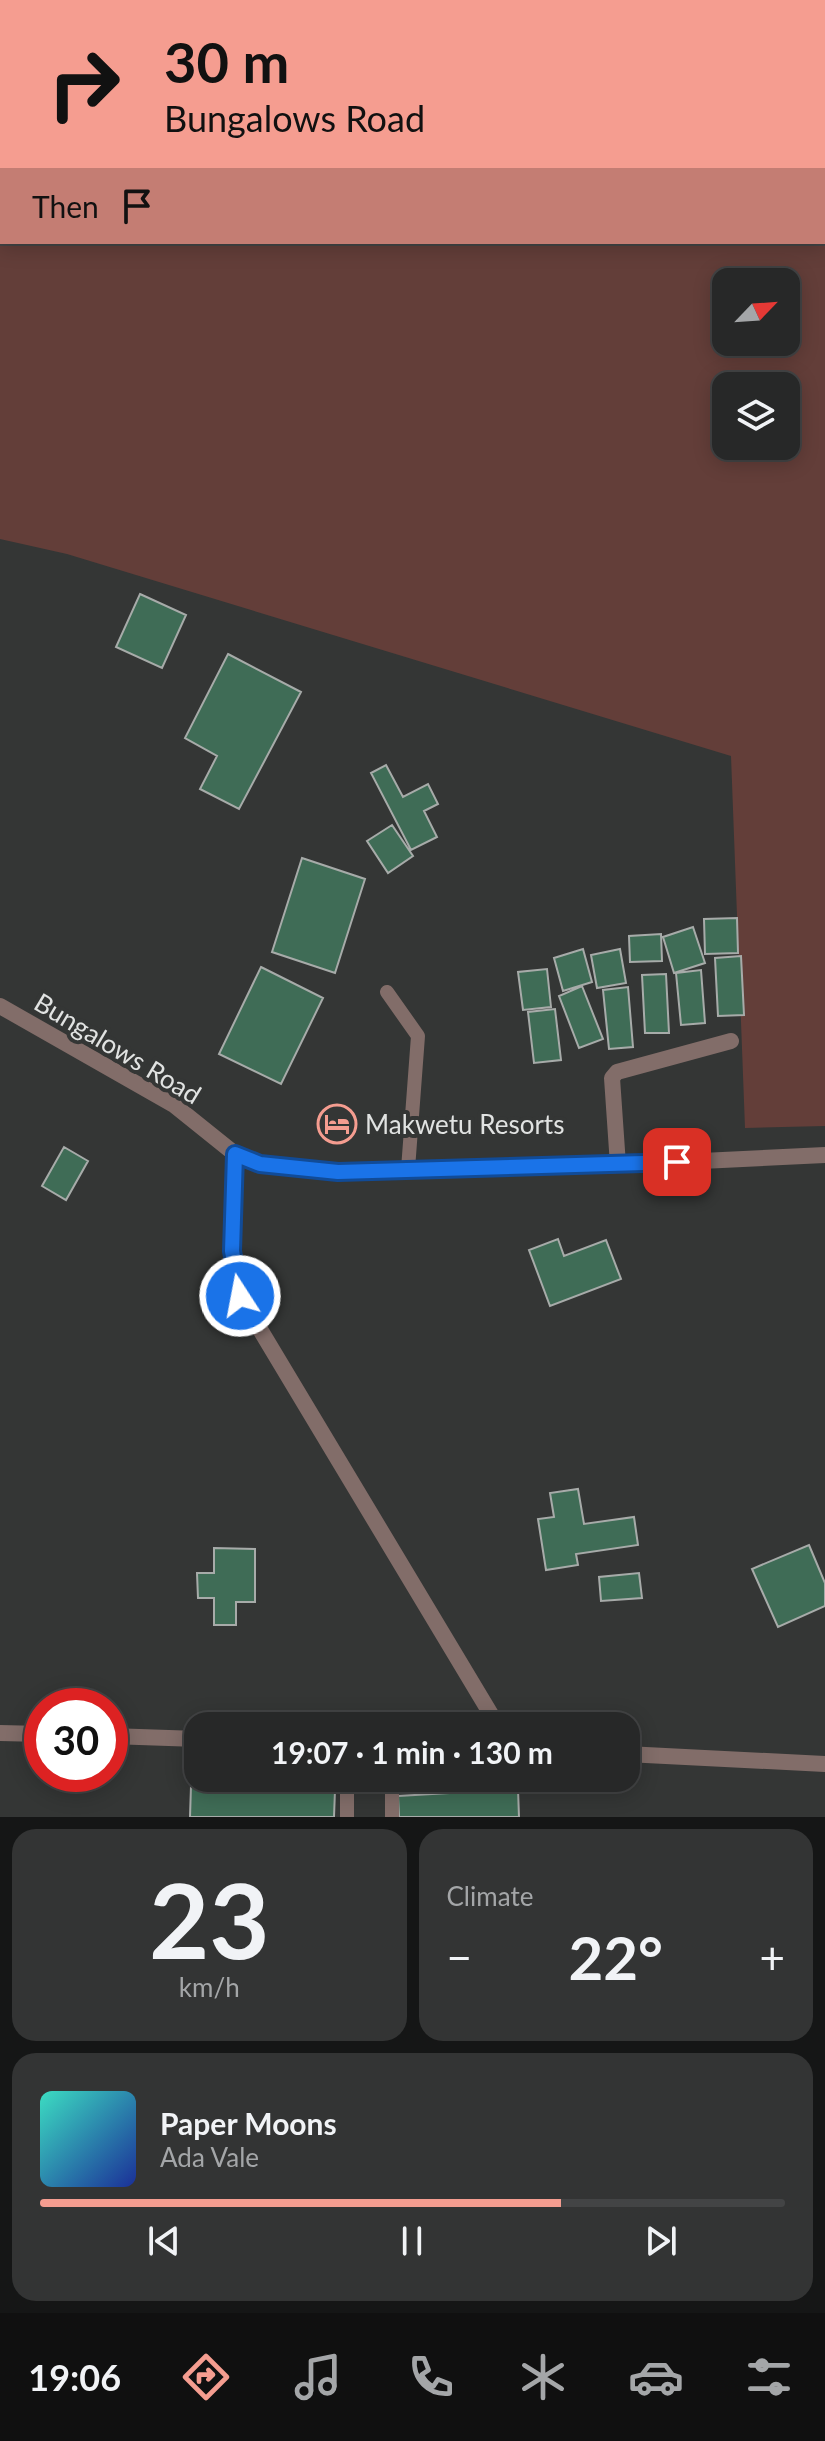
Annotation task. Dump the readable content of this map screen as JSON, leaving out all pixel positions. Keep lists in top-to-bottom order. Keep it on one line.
{"streets":{"street":["Bungalows Road"]},"places":{"hotel":["Makwetu Resorts"]},"north":"top right","page":{"turn":["30 m","Bungalows Road"],"then":"Then","limit":"30","trip":"19:07 · 1 min · 130 m","tile":[["23","km/h"],"Climate"],"heat":["−","22°","+"],"song":["Paper Moons","Ada Vale"],"tabs":"19:06"}}
